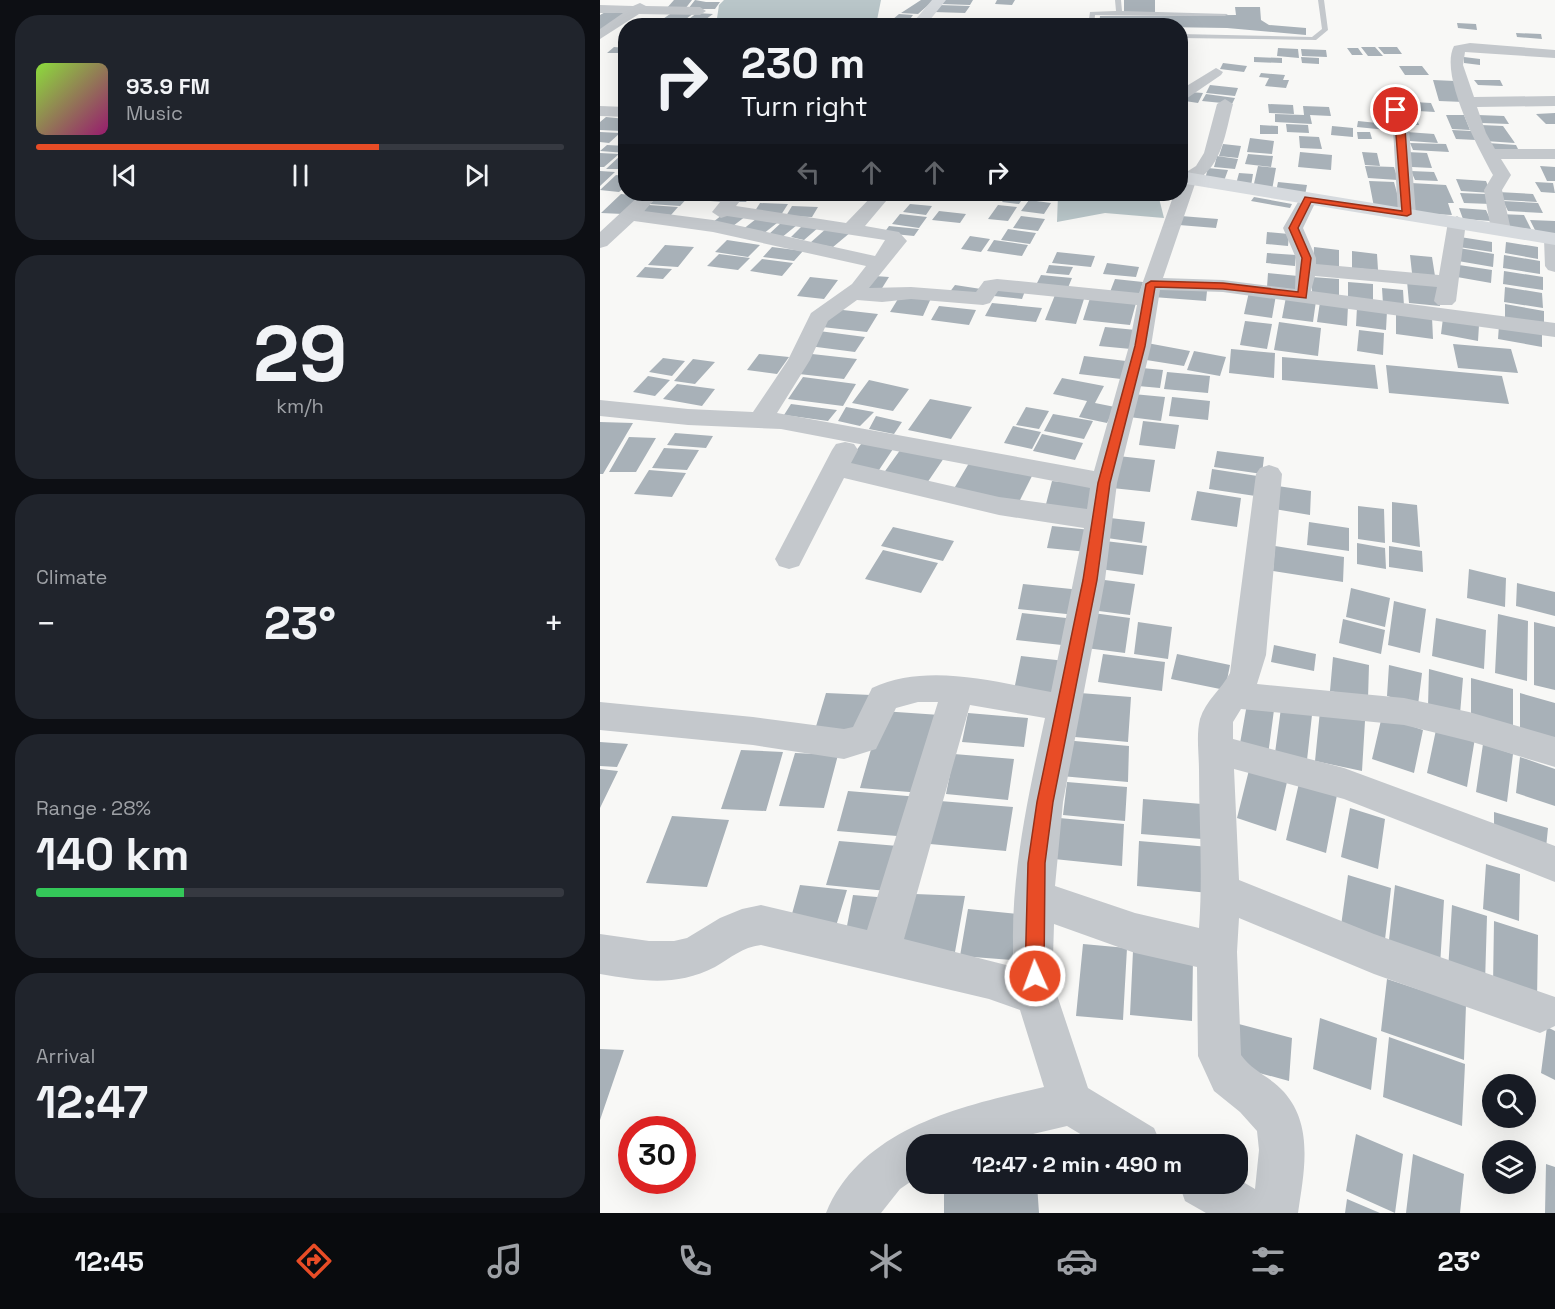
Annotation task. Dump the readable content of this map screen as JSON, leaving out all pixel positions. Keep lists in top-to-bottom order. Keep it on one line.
{"page":{"turn":["230 m","Turn right"],"song":["93.9 FM","Music"],"tile":[["29","km/h"],"Climate",["Range · 28%","140 km"],["Arrival","12:47"]],"heat":["−","23°","+"],"limit":"30","trip":"12:47 · 2 min · 490 m","tabs":["12:45","23°"]}}
